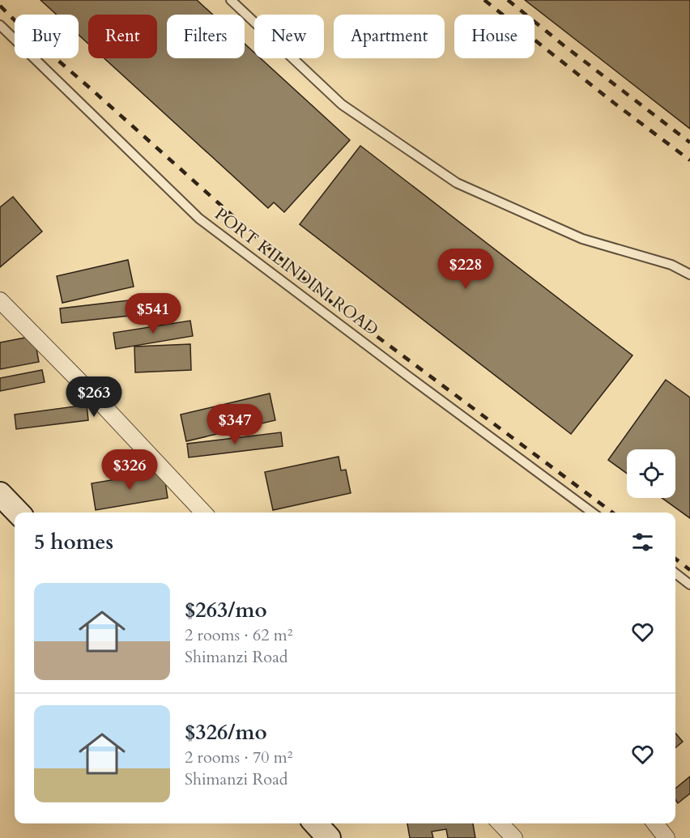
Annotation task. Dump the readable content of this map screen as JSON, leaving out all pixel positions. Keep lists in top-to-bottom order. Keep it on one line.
{"streets":{"lane":["PORT KILINDINI ROAD"]},"page":{"chip":["Buy","Rent","Filters","New","Apartment","House"],"price":["$228","$541","$263","$347","$326"],"heading":"5 homes","list":[{"name":"$263/mo","note":"2 rooms · 62 m² · Shimanzi Road"},{"name":"$326/mo","note":"2 rooms · 70 m² · Shimanzi Road"}]}}
